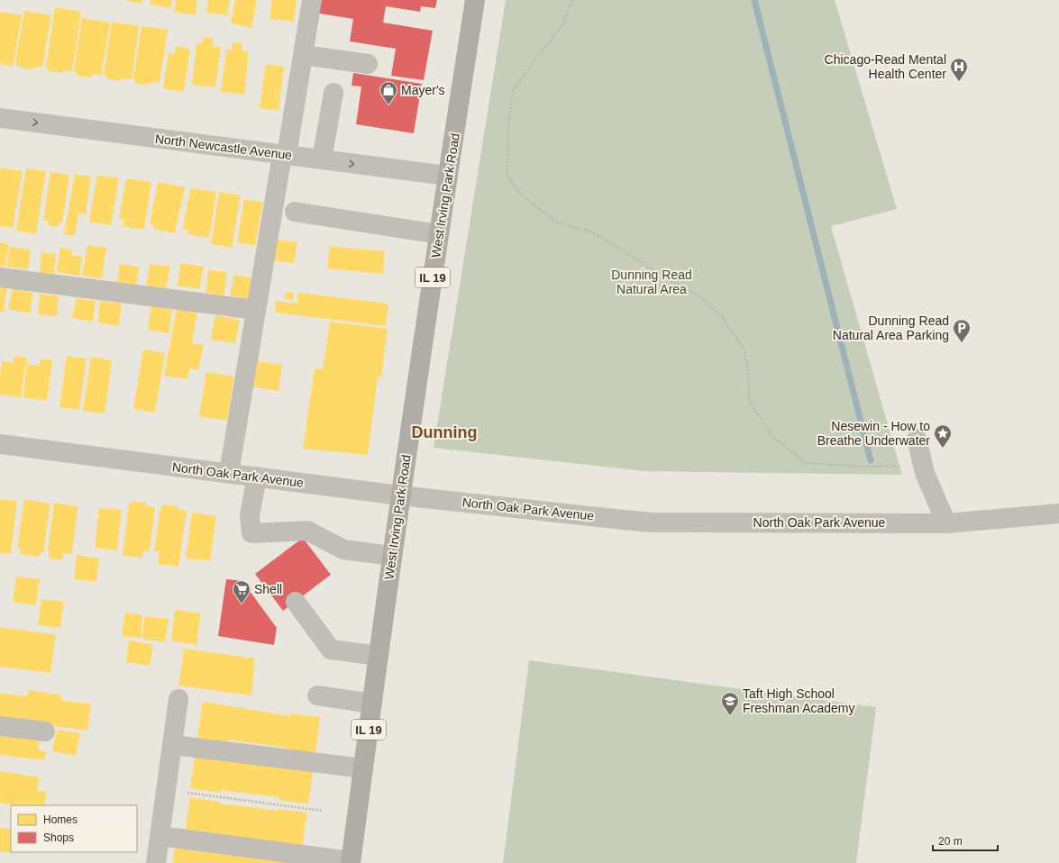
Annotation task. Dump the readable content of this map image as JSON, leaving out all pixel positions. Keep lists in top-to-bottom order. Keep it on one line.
{"streets":{"main road":["West Irving Park Road","IL 19"],"street":["North Newcastle Avenue","North Oak Park Avenue"]},"crossings":[["North Newcastle Avenue","West Irving Park Road"],["West Irving Park Road","North Oak Park Avenue"]],"districts":["Dunning"],"parks":["Dunning Read Natural Area"],"places":{"hospital":["Chicago-Read Mental Health Center"],"shop":["Mayer's"],"parking":["Dunning Read Natural Area Parking"],"place":["Nesewin - How to Breathe Underwater"],"supermarket":["Shell"],"school or university":["Taft High School Freshman Academy"]},"legend":["Homes","Shops"],"scale_bar":"20 m"}
